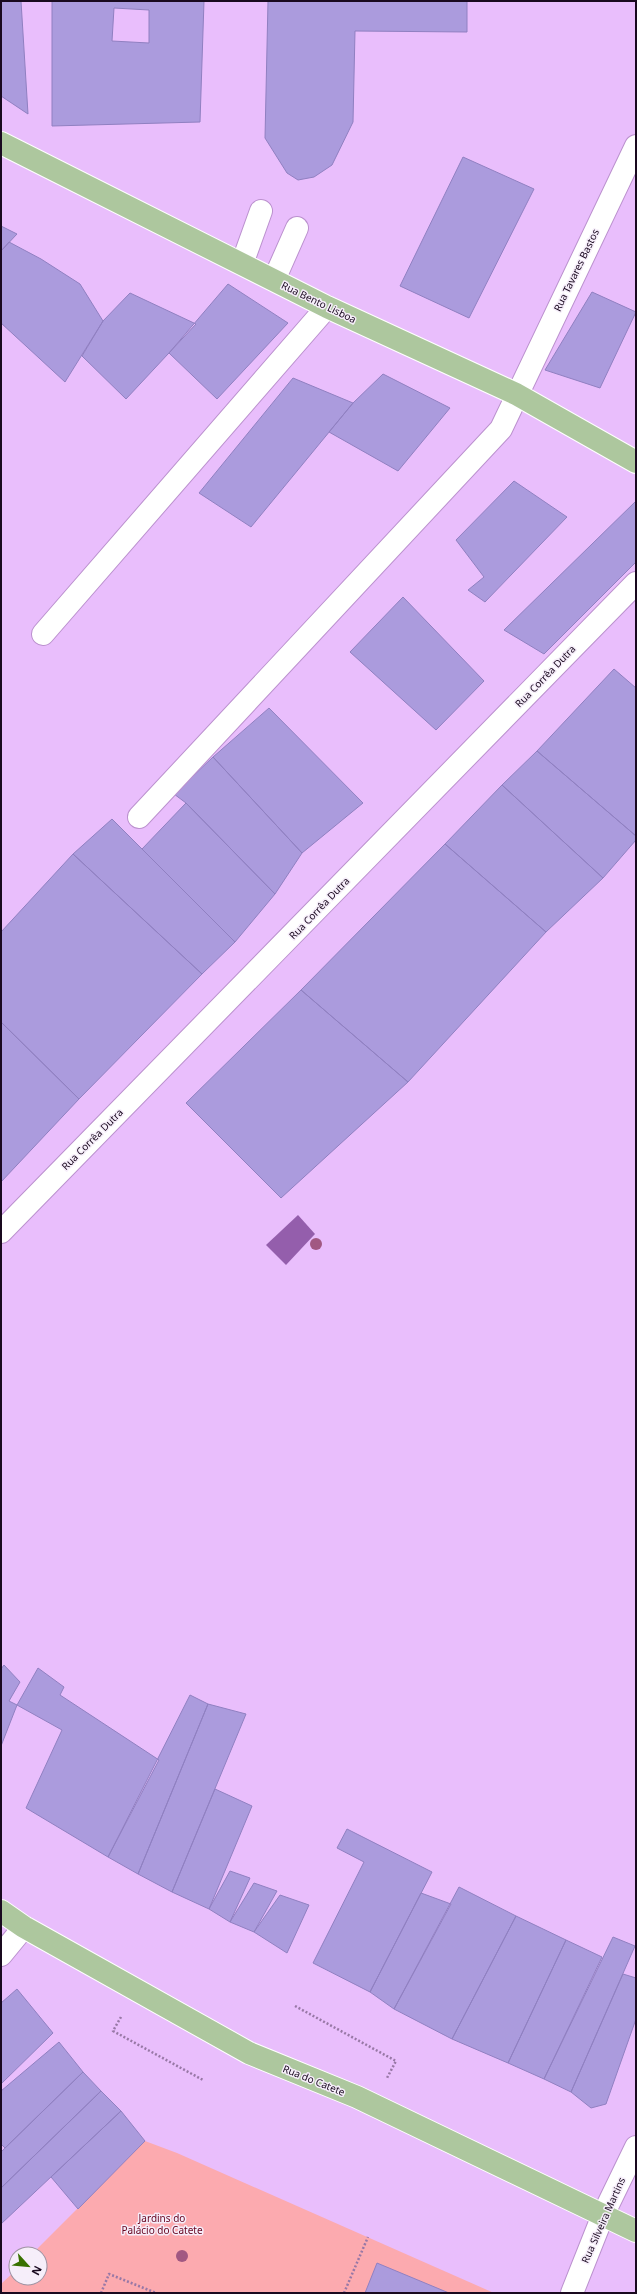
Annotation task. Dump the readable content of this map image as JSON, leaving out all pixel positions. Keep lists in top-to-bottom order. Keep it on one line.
{"streets":{"main road":["Rua Bento Lisboa","Rua do Catete"],"street":["Rua Tavares Bastos","Rua Corrêa Dutra","Rua Silveira Martins"]},"crossings":[["Rua Tavares Bastos","Rua Bento Lisboa"],["Rua do Catete","Rua Silveira Martins"]],"parks":["Jardins do Palácio do Catete"],"north":"bottom right"}
